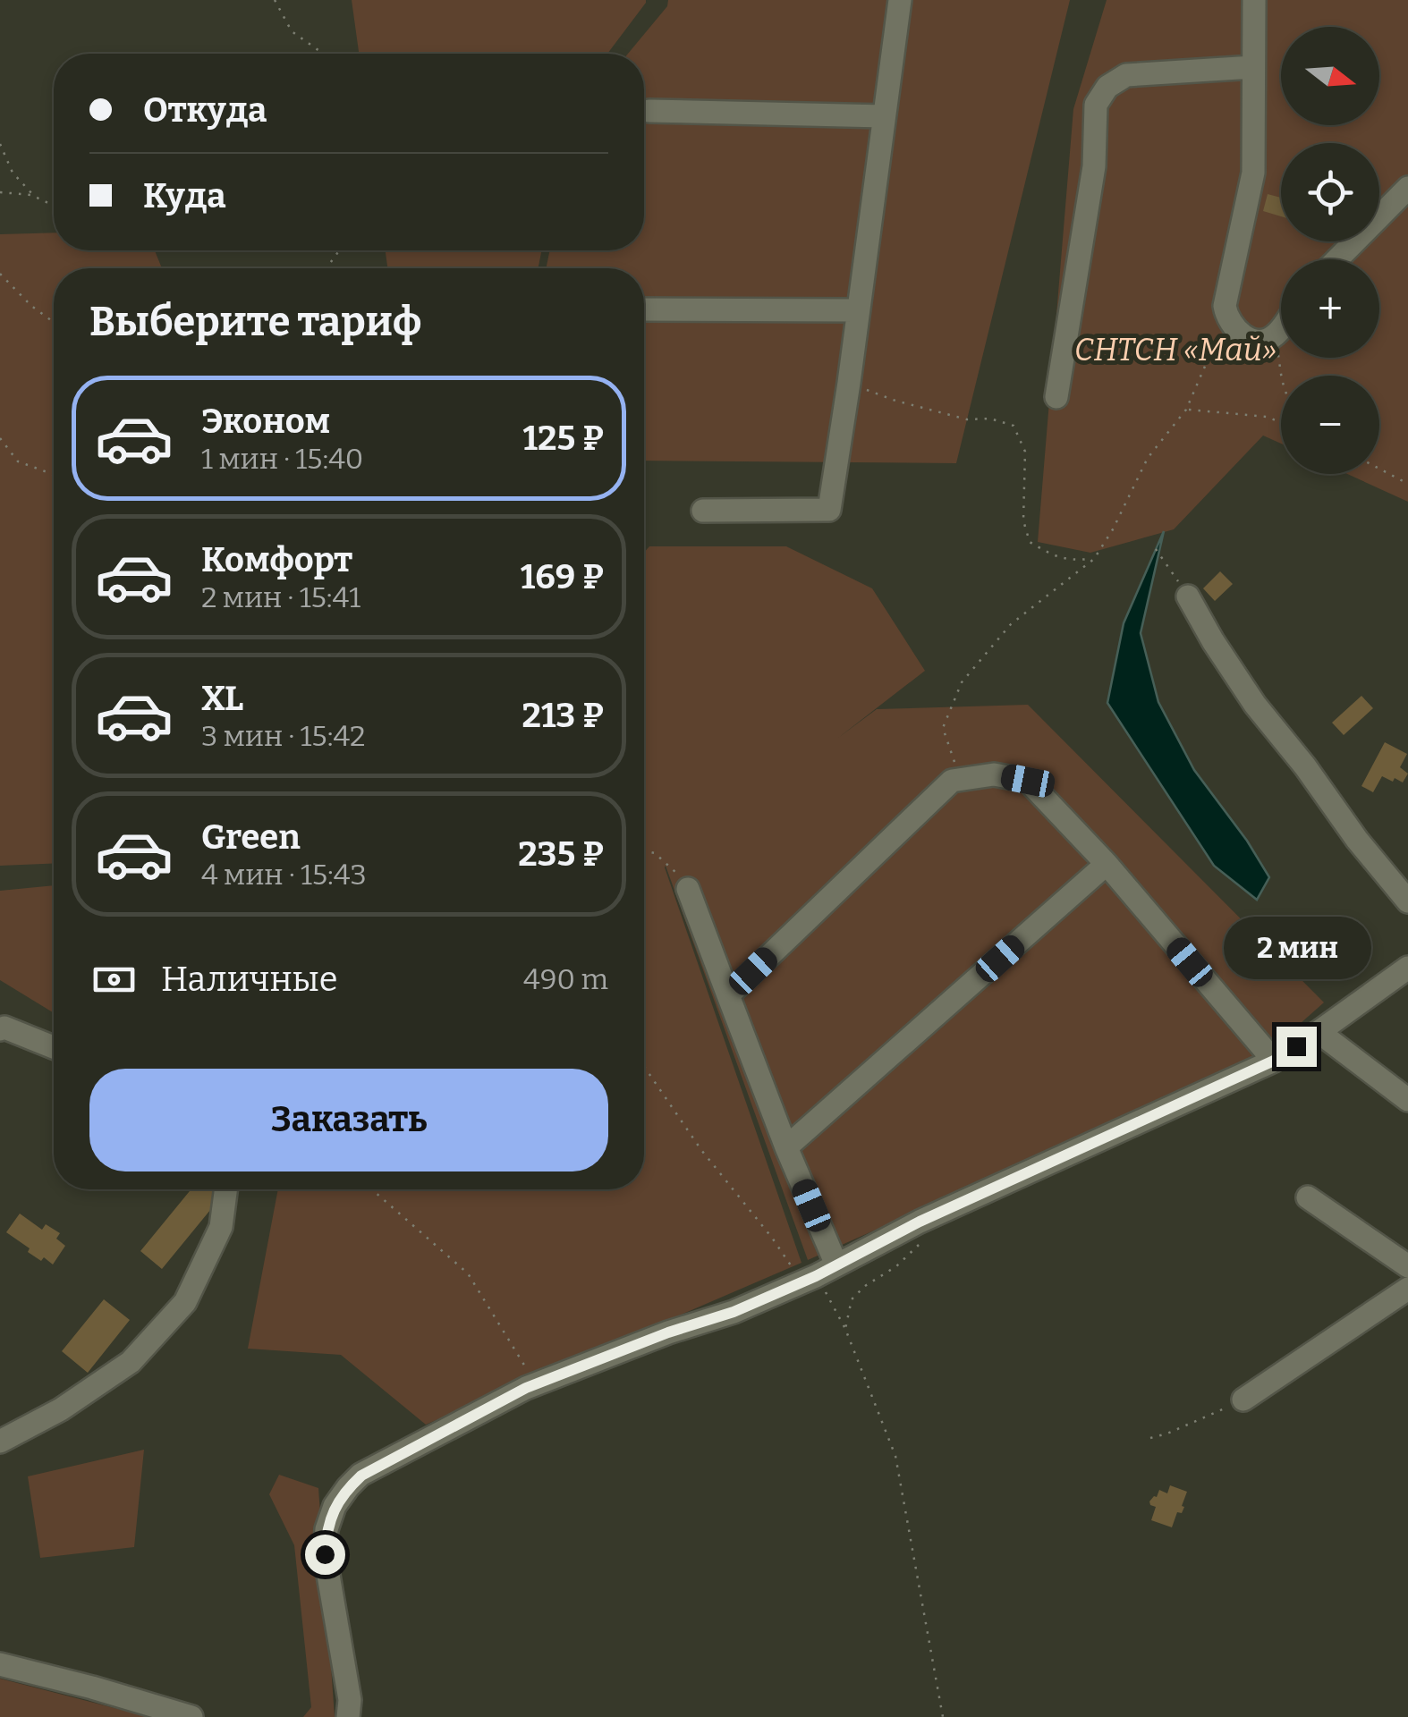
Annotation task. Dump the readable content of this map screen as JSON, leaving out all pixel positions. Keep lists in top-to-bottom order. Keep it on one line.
{"parks":["СНТСН «Май»"],"north":"right","page":{"map_buttons":["+","−"],"banner":["Откуда","Куда"],"heading":"Выберите тариф","list":[{"name":"Эконом","note":"1 мин · 15:40","value":"125 ₽"},{"name":"Комфорт","note":"2 мин · 15:41","value":"169 ₽"},{"name":"XL","note":"3 мин · 15:42","value":"213 ₽"},{"name":"Green","note":"4 мин · 15:43","value":"235 ₽"}],"bubble":"2 мин","pay":["Наличные","490 m"],"buttons":"Заказать"}}
